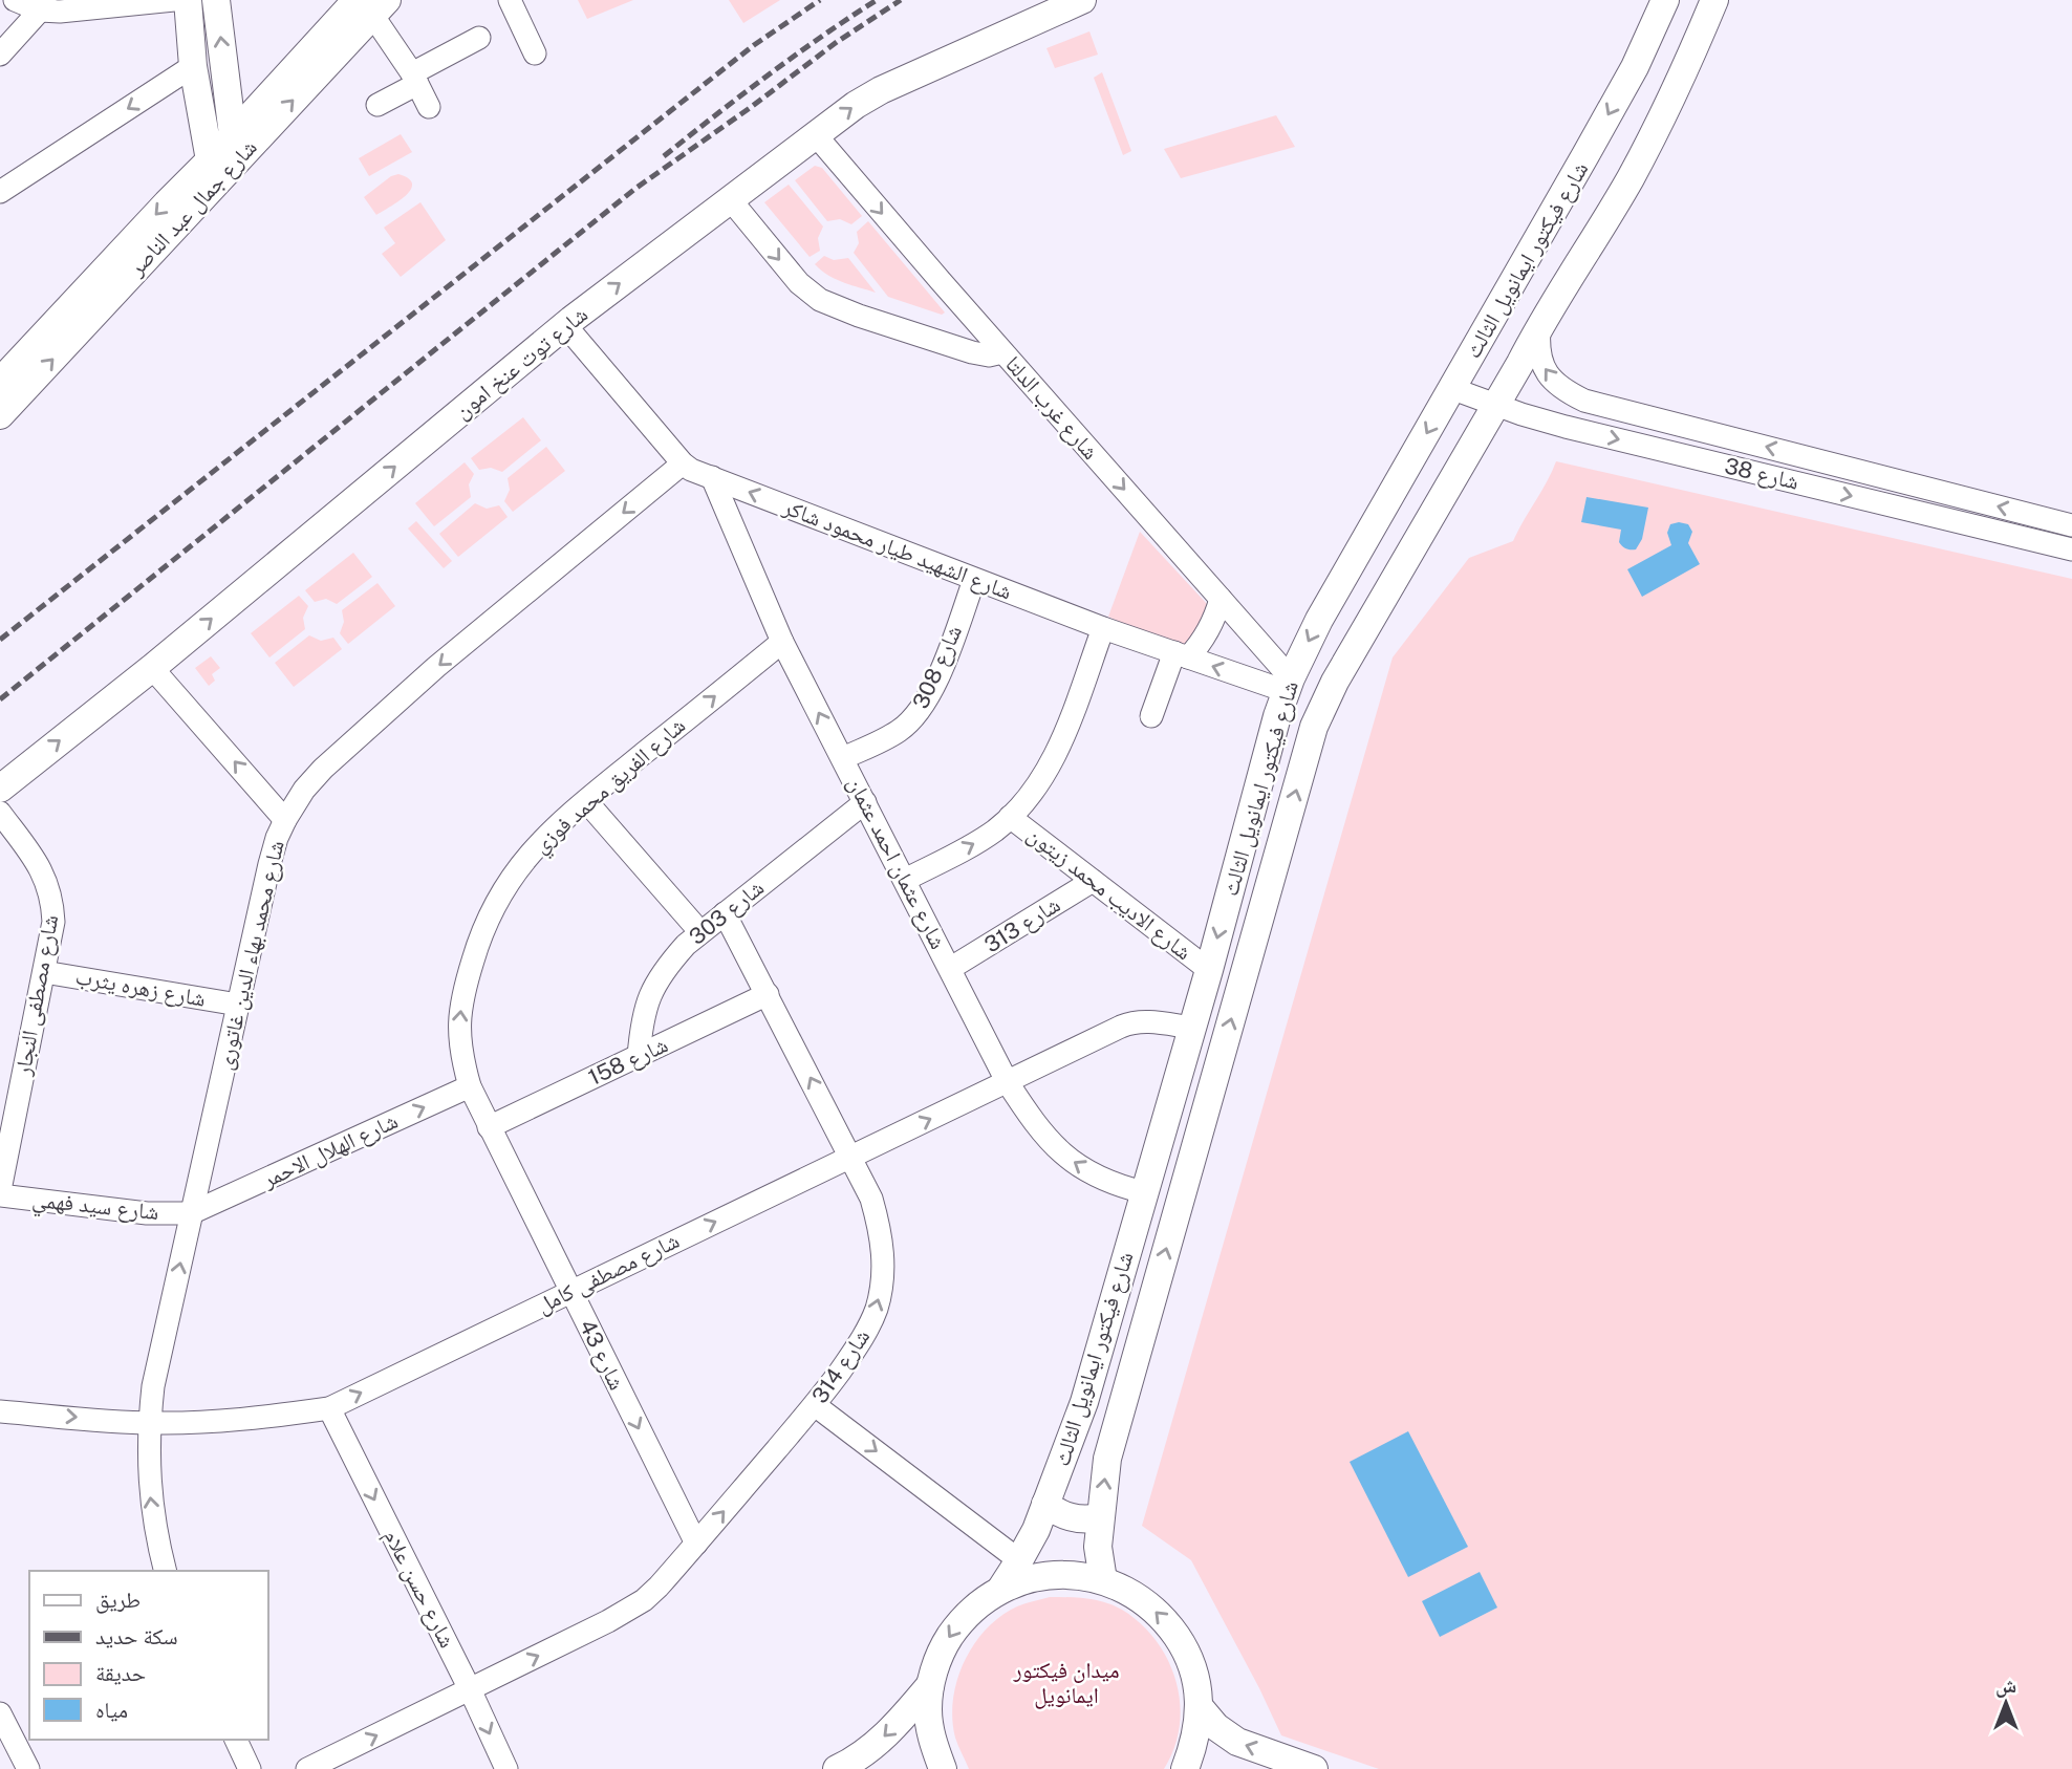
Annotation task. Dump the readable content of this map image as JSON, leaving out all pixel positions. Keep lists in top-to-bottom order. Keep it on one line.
{"streets":{"main road":["شارع جمال عبد الناصر","شارع فيكتور ايمانويل الثالث","شارع توت عنخ امون"],"street":["شارع غرب الدلتا","شارع 38","شارع الشهيد طيار محمود شاكر","شارع 308","شارع الفريق محمد فوزي","شارع عثمان احمد عثمان","شارع الاديب محمد زيتون","شارع 303","شارع 313","شارع محمد بهاء الدين غاتورى","شارع زهره يثرب","شارع مصطفى النجار","شارع 158","شارع الهلال الاحمر","شارع سيد فهمي","شارع مصطفى كامل","شارع 43","شارع 314","شارع حسن علام"]},"crossings":[["شارع فيكتور ايمانويل الثالث","شارع غرب الدلتا"],["شارع فيكتور ايمانويل الثالث","شارع 38"],["شارع فيكتور ايمانويل الثالث","شارع الشهيد طيار محمود شاكر"],["شارع فيكتور ايمانويل الثالث","شارع عثمان احمد عثمان"],["شارع فيكتور ايمانويل الثالث","شارع الاديب محمد زيتون"],["شارع فيكتور ايمانويل الثالث","شارع مصطفى كامل"],["شارع توت عنخ امون","شارع غرب الدلتا"],["شارع توت عنخ امون","شارع الشهيد طيار محمود شاكر"],["شارع غرب الدلتا","شارع الشهيد طيار محمود شاكر"],["شارع الشهيد طيار محمود شاكر","شارع 308"],["شارع الشهيد طيار محمود شاكر","شارع عثمان احمد عثمان"],["شارع الشهيد طيار محمود شاكر","شارع محمد بهاء الدين غاتورى"],["شارع 308","شارع عثمان احمد عثمان"],["شارع الفريق محمد فوزي","شارع عثمان احمد عثمان"],["شارع الفريق محمد فوزي","شارع الهلال الاحمر"],["شارع الفريق محمد فوزي","شارع 43"],["شارع عثمان احمد عثمان","شارع 303"],["شارع عثمان احمد عثمان","شارع 313"],["شارع عثمان احمد عثمان","شارع مصطفى كامل"],["شارع الاديب محمد زيتون","شارع 313"],["شارع 303","شارع 158"],["شارع 303","شارع 314"],["شارع محمد بهاء الدين غاتورى","شارع زهره يثرب"],["شارع محمد بهاء الدين غاتورى","شارع الهلال الاحمر"],["شارع محمد بهاء الدين غاتورى","شارع سيد فهمي"],["شارع محمد بهاء الدين غاتورى","شارع مصطفى كامل"],["شارع زهره يثرب","شارع مصطفى النجار"],["شارع مصطفى النجار","شارع سيد فهمي"],["شارع 158","شارع 43"],["شارع 158","شارع 314"],["شارع الهلال الاحمر","شارع سيد فهمي"],["شارع الهلال الاحمر","شارع 43"],["شارع مصطفى كامل","شارع 43"],["شارع مصطفى كامل","شارع 314"],["شارع مصطفى كامل","شارع حسن علام"],["شارع 43","شارع 314"],["شارع 314","شارع حسن علام"]],"one_way":["شارع توت عنخ امون","شارع غرب الدلتا","شارع الشهيد طيار محمود شاكر","شارع الفريق محمد فوزي","شارع عثمان احمد عثمان","شارع الهلال الاحمر","شارع مصطفى كامل","شارع 43","شارع 314","شارع حسن علام"],"parks":["ميدان فيكتور ايمانويل"],"legend":["طريق","سكة حديد","حديقة","مياه"],"north":"top"}
